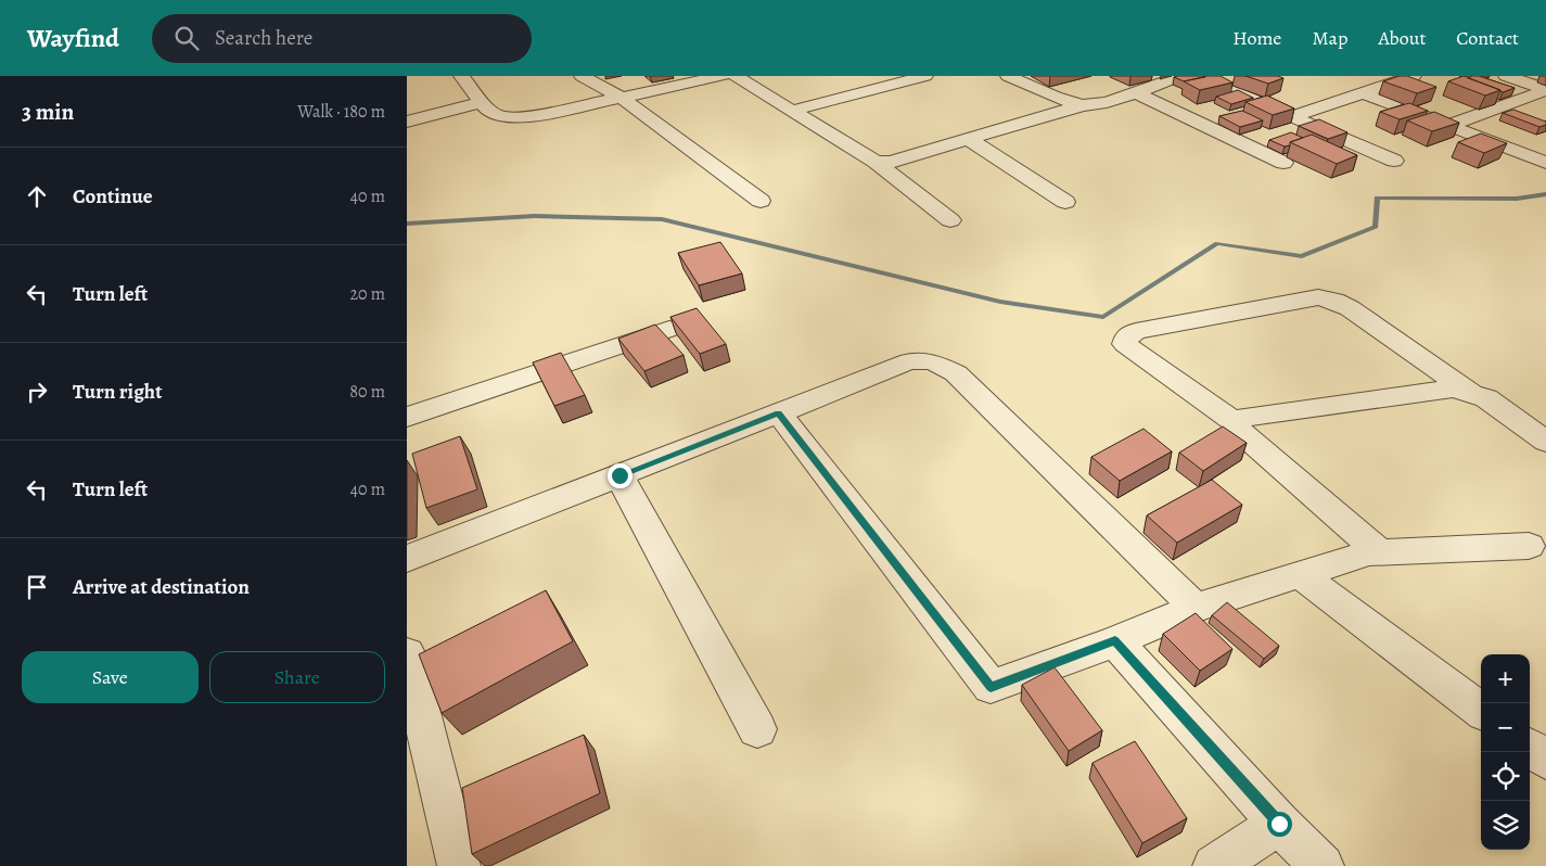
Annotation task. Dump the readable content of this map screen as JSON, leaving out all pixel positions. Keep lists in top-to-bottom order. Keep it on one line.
{"page":{"header":"Wayfind","search":"Search here","nav":["Home","Map","About","Contact"],"heading":["3 min","Walk · 180 m"],"list":[["Continue","40 m"],["Turn left","20 m"],["Turn right","80 m"],["Turn left","40 m"],"Arrive at destination"],"buttons":["Save","Share"],"map_buttons":["+","−"]}}
